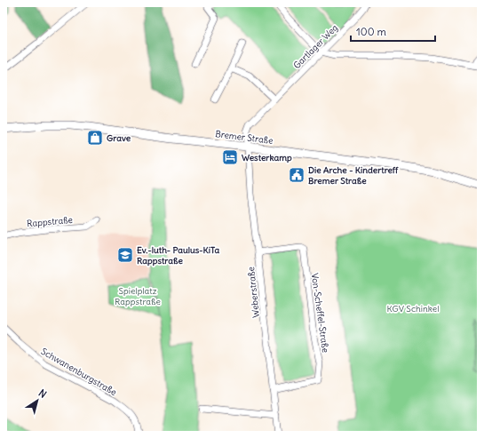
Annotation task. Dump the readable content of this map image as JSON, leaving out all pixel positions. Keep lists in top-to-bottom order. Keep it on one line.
{"streets":{"main road":["Bremer Straße"],"street":["Gartlager Weg","Rappstraße","Weberstraße","Von-Scheffel-Straße","Schwanenburgstraße"]},"crossings":[["Gartlager Weg","Bremer Straße"],["Gartlager Weg","Weberstraße"],["Bremer Straße","Weberstraße"],["Weberstraße","Von-Scheffel-Straße"]],"parks":["Spielplatz Rappstraße","KGV Schinkel"],"places":{"shop":["Grave"],"hotel":["Westerkamp"],"public building":["Die Arche - Kindertreff Bremer Straße"],"school or university":["Ev.-luth- Paulus-KiTa Rappstraße"]},"scale_bar":"100 m","north":"top right"}
